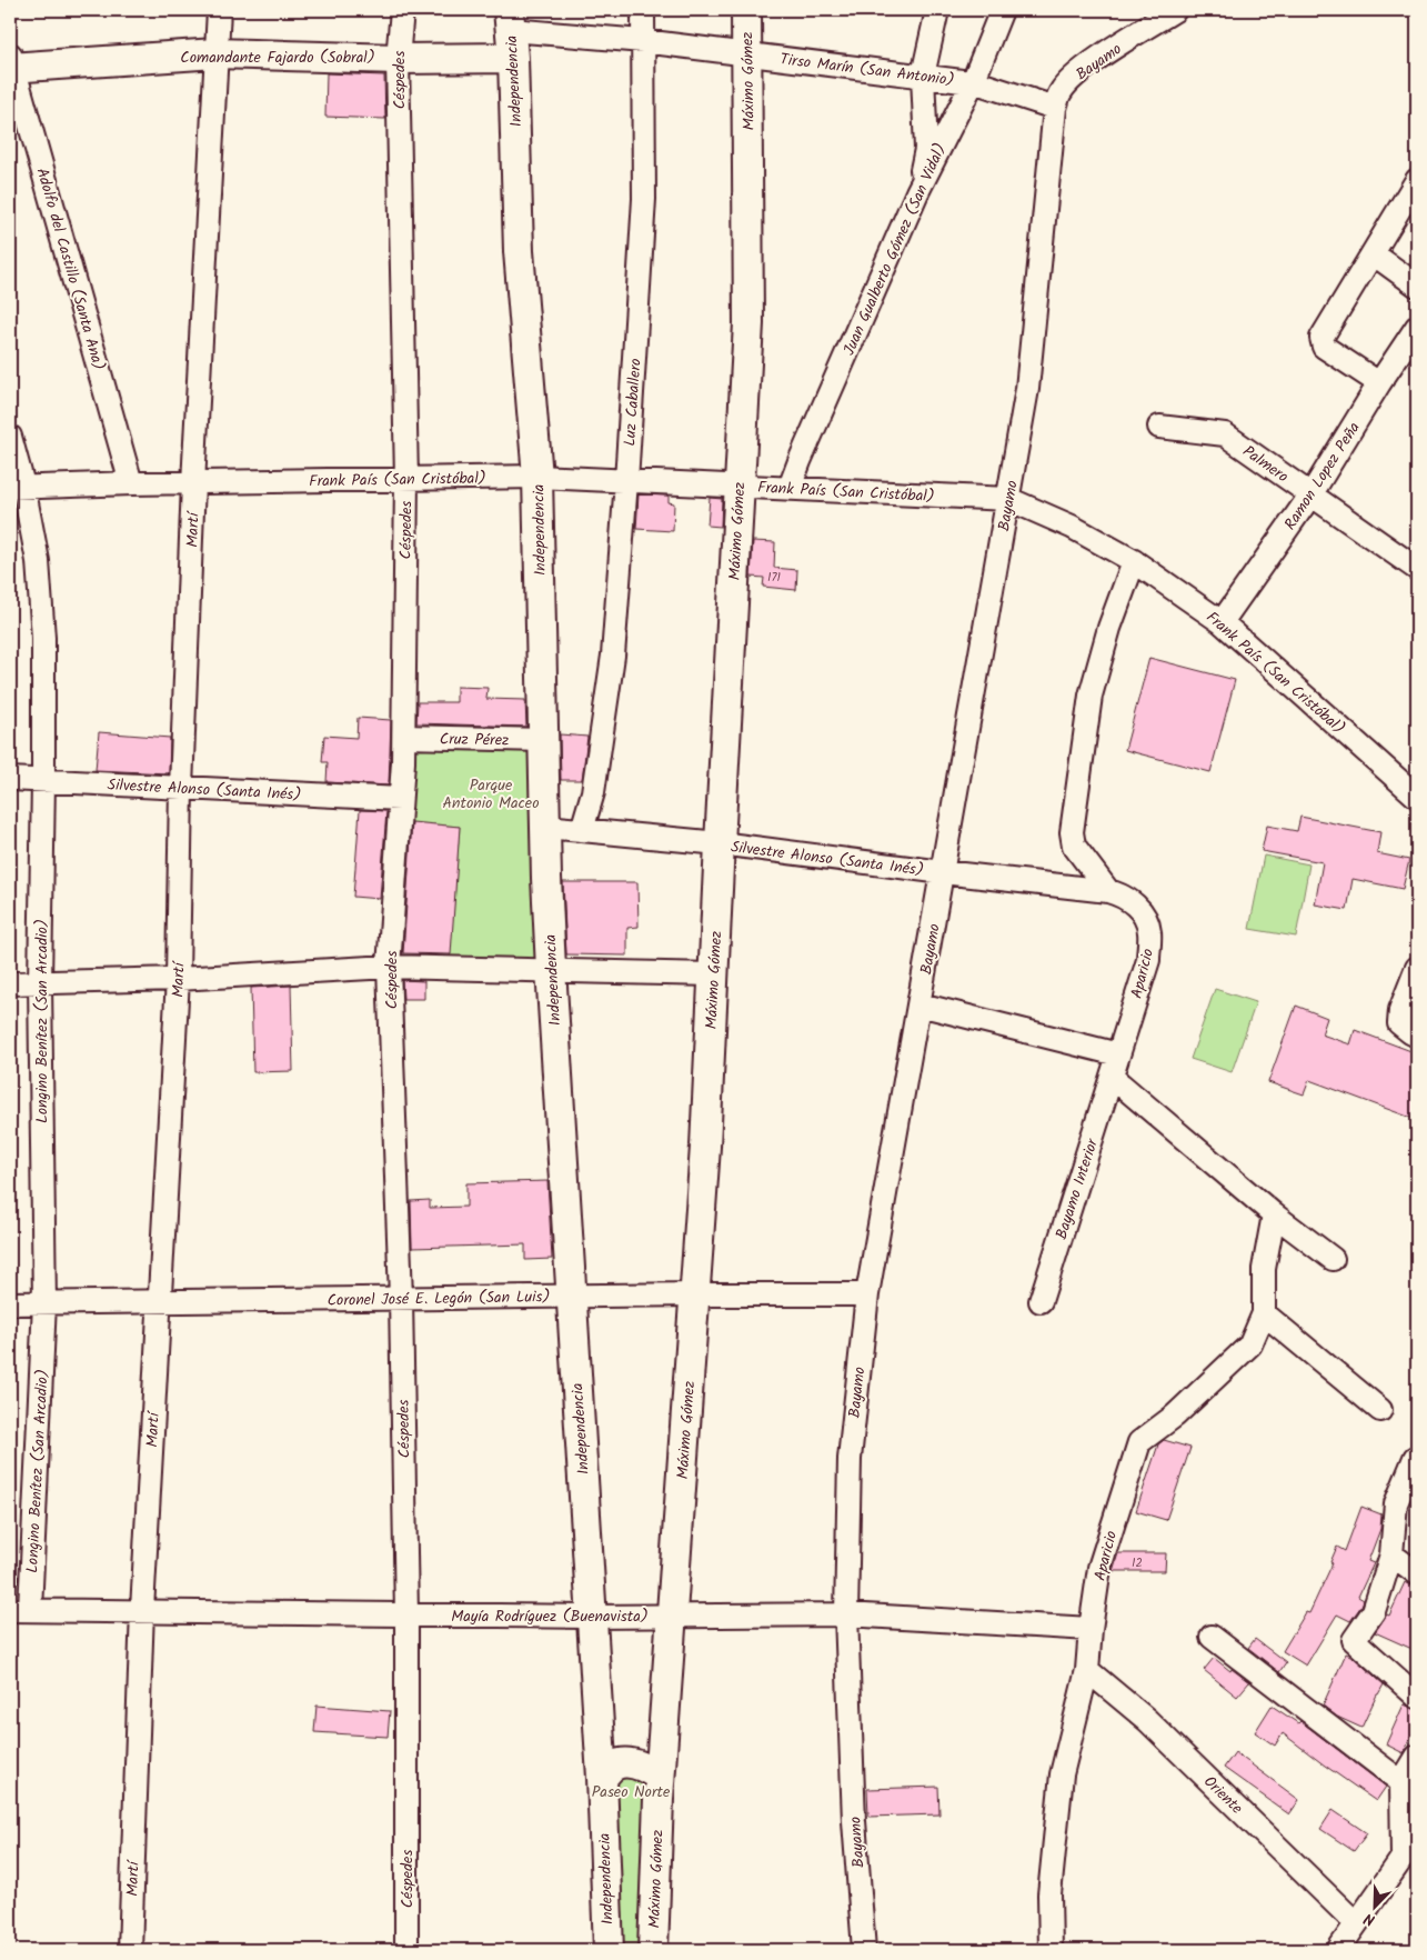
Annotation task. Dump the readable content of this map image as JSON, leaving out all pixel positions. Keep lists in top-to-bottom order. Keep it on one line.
{"streets":{"main road":["Comandante Fajardo (Sobral)","Independencia","Máximo Gómez"],"street":["Bayamo","Tirso Marín (San Antonio)","Céspedes","Juan Gualberto Gómez (San Vidal)","Adolfo del Castillo (Santa Ana)","Luz Caballero","Palmero","Ramon Lopez Peña","Frank País (San Cristóbal)","Martí","Cruz Pérez","Silvestre Alonso (Santa Inés)","Aparicio","Longino Benítez (San Arcadio)","Bayamo Interior","Coronel José E. Legón (San Luis)","Mayía Rodríguez (Buenavista)","Oriente"]},"crossings":[["Comandante Fajardo (Sobral)","Céspedes"],["Comandante Fajardo (Sobral)","Independencia"],["Comandante Fajardo (Sobral)","Adolfo del Castillo (Santa Ana)"],["Comandante Fajardo (Sobral)","Martí"],["Bayamo","Tirso Marín (San Antonio)"],["Bayamo","Frank País (San Cristóbal)"],["Bayamo","Silvestre Alonso (Santa Inés)"],["Bayamo","Coronel José E. Legón (San Luis)"],["Bayamo","Mayía Rodríguez (Buenavista)"],["Tirso Marín (San Antonio)","Independencia"],["Tirso Marín (San Antonio)","Máximo Gómez"],["Tirso Marín (San Antonio)","Juan Gualberto Gómez (San Vidal)"],["Tirso Marín (San Antonio)","Luz Caballero"],["Céspedes","Frank País (San Cristóbal)"],["Céspedes","Cruz Pérez"],["Céspedes","Silvestre Alonso (Santa Inés)"],["Céspedes","Coronel José E. Legón (San Luis)"],["Céspedes","Mayía Rodríguez (Buenavista)"],["Independencia","Frank País (San Cristóbal)"],["Independencia","Cruz Pérez"],["Independencia","Silvestre Alonso (Santa Inés)"],["Independencia","Coronel José E. Legón (San Luis)"],["Independencia","Mayía Rodríguez (Buenavista)"],["Máximo Gómez","Frank País (San Cristóbal)"],["Máximo Gómez","Silvestre Alonso (Santa Inés)"],["Máximo Gómez","Coronel José E. Legón (San Luis)"],["Máximo Gómez","Mayía Rodríguez (Buenavista)"],["Juan Gualberto Gómez (San Vidal)","Frank País (San Cristóbal)"],["Adolfo del Castillo (Santa Ana)","Frank País (San Cristóbal)"],["Luz Caballero","Frank País (San Cristóbal)"],["Luz Caballero","Silvestre Alonso (Santa Inés)"],["Palmero","Ramon Lopez Peña"],["Ramon Lopez Peña","Frank País (San Cristóbal)"],["Frank País (San Cristóbal)","Martí"],["Frank País (San Cristóbal)","Aparicio"],["Frank País (San Cristóbal)","Longino Benítez (San Arcadio)"],["Martí","Silvestre Alonso (Santa Inés)"],["Martí","Coronel José E. Legón (San Luis)"],["Martí","Mayía Rodríguez (Buenavista)"],["Silvestre Alonso (Santa Inés)","Aparicio"],["Silvestre Alonso (Santa Inés)","Longino Benítez (San Arcadio)"],["Aparicio","Bayamo Interior"],["Aparicio","Mayía Rodríguez (Buenavista)"],["Aparicio","Oriente"],["Longino Benítez (San Arcadio)","Coronel José E. Legón (San Luis)"],["Longino Benítez (San Arcadio)","Mayía Rodríguez (Buenavista)"]],"parks":["Parque Antonio Maceo","Paseo Norte"],"house_numbers":["171","12"],"north":"bottom left"}
